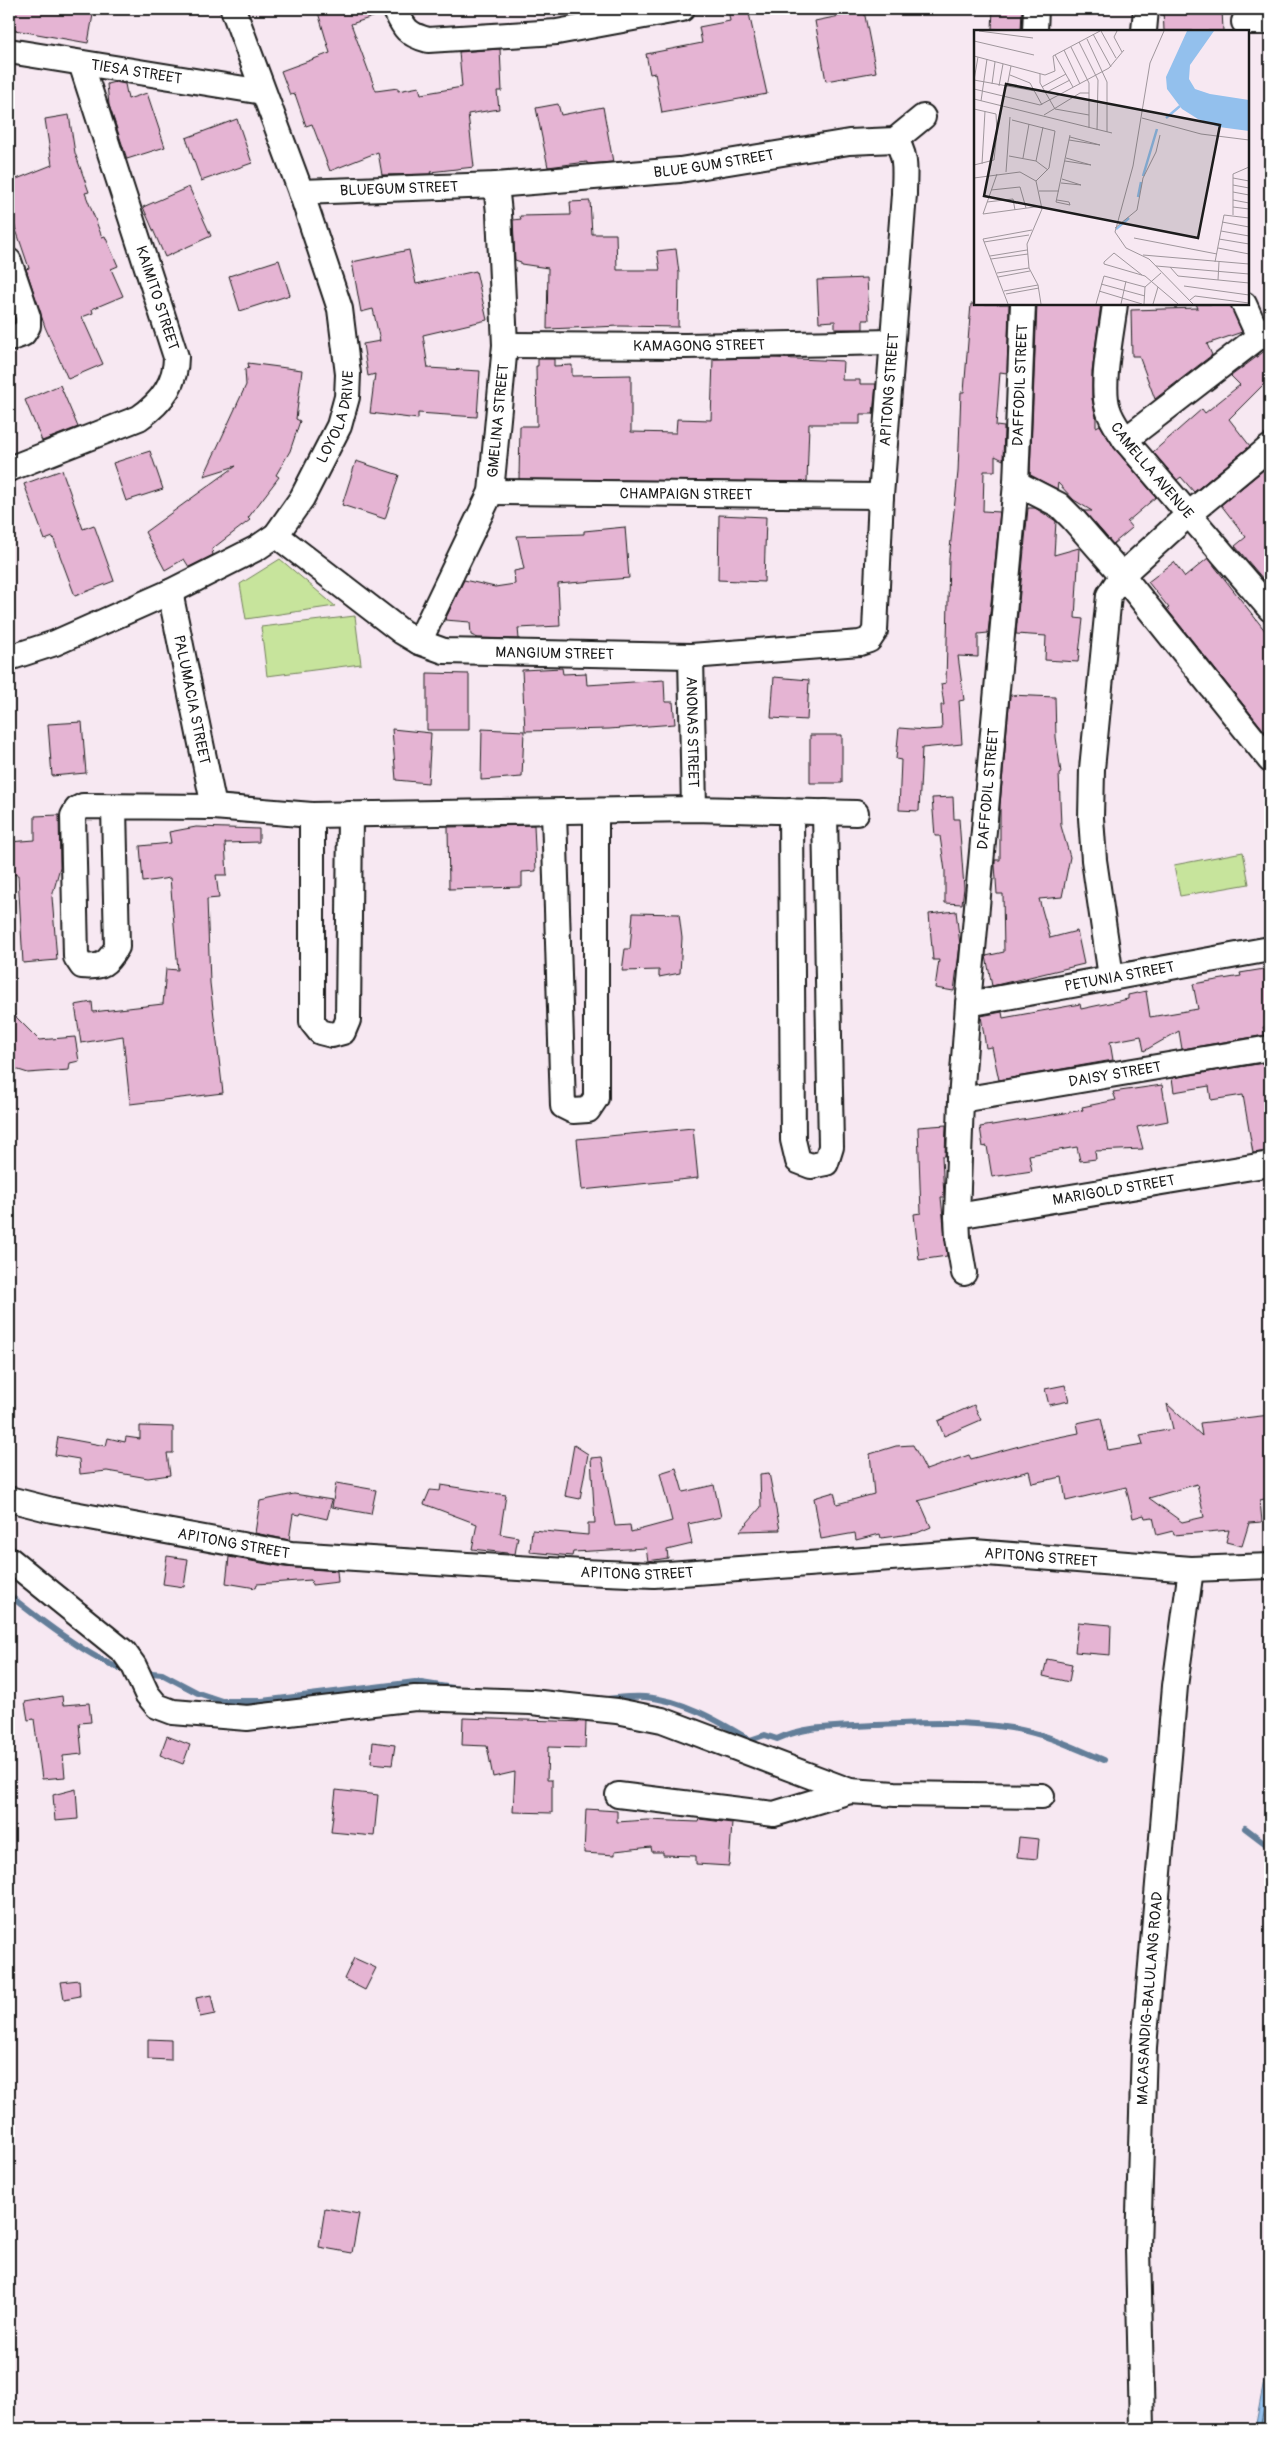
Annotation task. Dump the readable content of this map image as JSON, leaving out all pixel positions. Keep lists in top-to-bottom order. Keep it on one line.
{"streets":{"street":["TIESA STREET","BLUE GUM STREET","BLUEGUM STREET","KAIMITO STREET","KAMAGONG STREET","DAFFODIL STREET","APITONG STREET","LOYOLA DRIVE","GMELINA STREET","CAMELLA AVENUE","CHAMPAIGN STREET","MANGIUM STREET","PALUMACIA STREET","ANONAS STREET","PETUNIA STREET","DAISY STREET","MARIGOLD STREET","MACASANDIG-BALULANG ROAD"]},"crossings":[["TIESA STREET","KAIMITO STREET"],["TIESA STREET","LOYOLA DRIVE"],["BLUE GUM STREET","BLUEGUM STREET"],["BLUE GUM STREET","APITONG STREET"],["BLUE GUM STREET","GMELINA STREET"],["BLUEGUM STREET","LOYOLA DRIVE"],["BLUEGUM STREET","GMELINA STREET"],["KAMAGONG STREET","APITONG STREET"],["KAMAGONG STREET","GMELINA STREET"],["DAFFODIL STREET","PETUNIA STREET"],["DAFFODIL STREET","DAISY STREET"],["DAFFODIL STREET","MARIGOLD STREET"],["APITONG STREET","CHAMPAIGN STREET"],["APITONG STREET","MANGIUM STREET"],["APITONG STREET","MACASANDIG-BALULANG ROAD"],["LOYOLA DRIVE","MANGIUM STREET"],["LOYOLA DRIVE","PALUMACIA STREET"],["GMELINA STREET","CHAMPAIGN STREET"],["GMELINA STREET","MANGIUM STREET"],["MANGIUM STREET","ANONAS STREET"]]}
